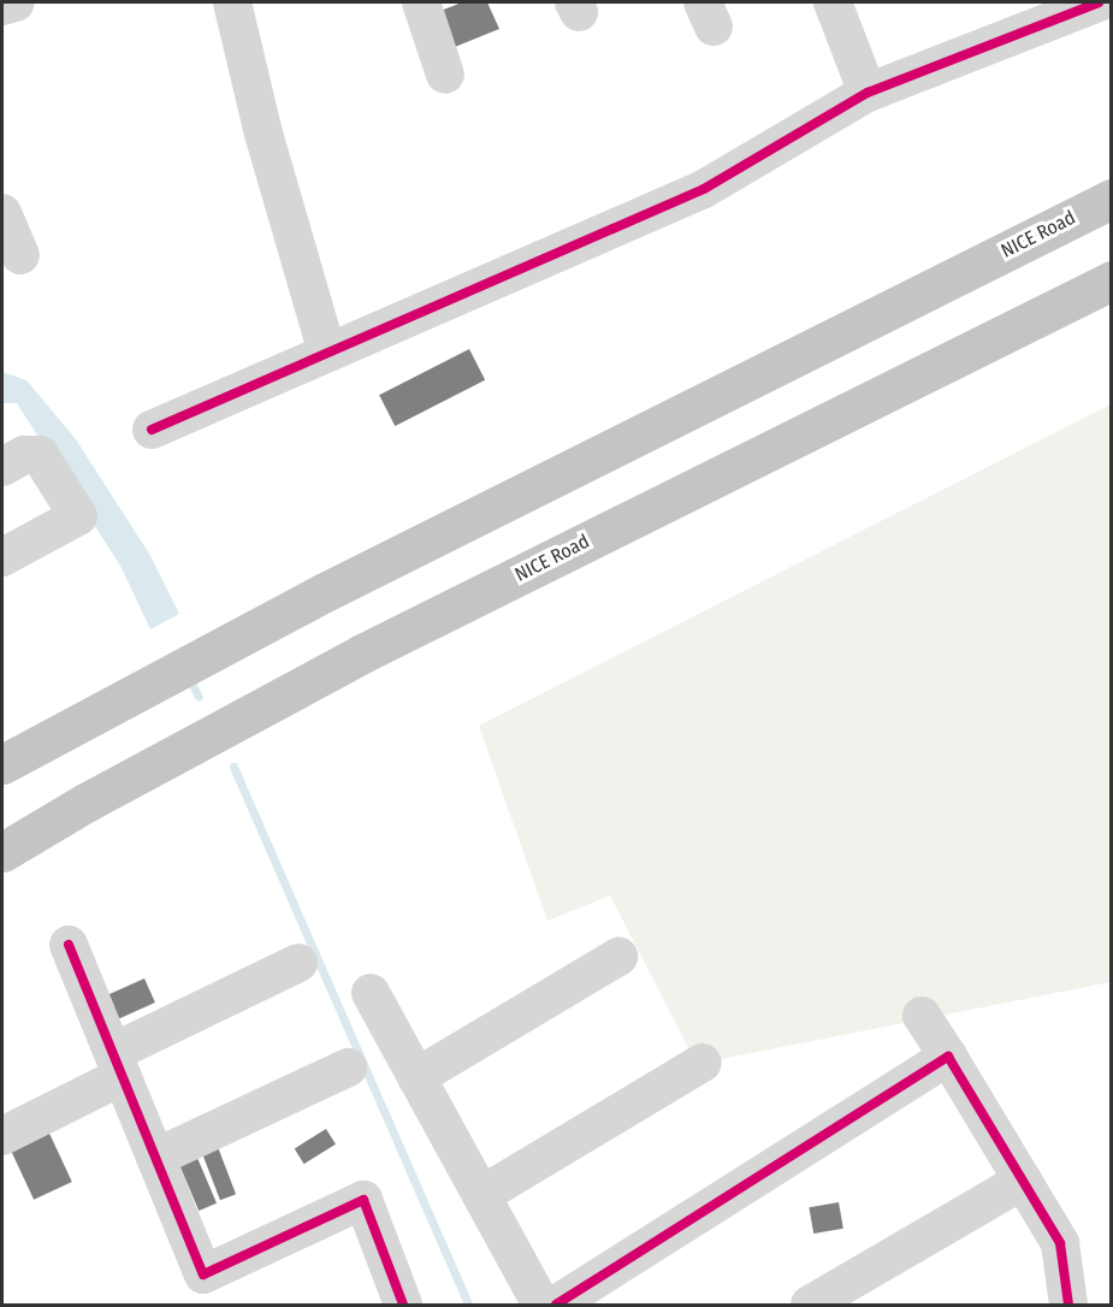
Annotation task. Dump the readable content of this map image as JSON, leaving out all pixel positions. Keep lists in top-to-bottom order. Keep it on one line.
{"streets":{"highway":["NICE Road"]}}
